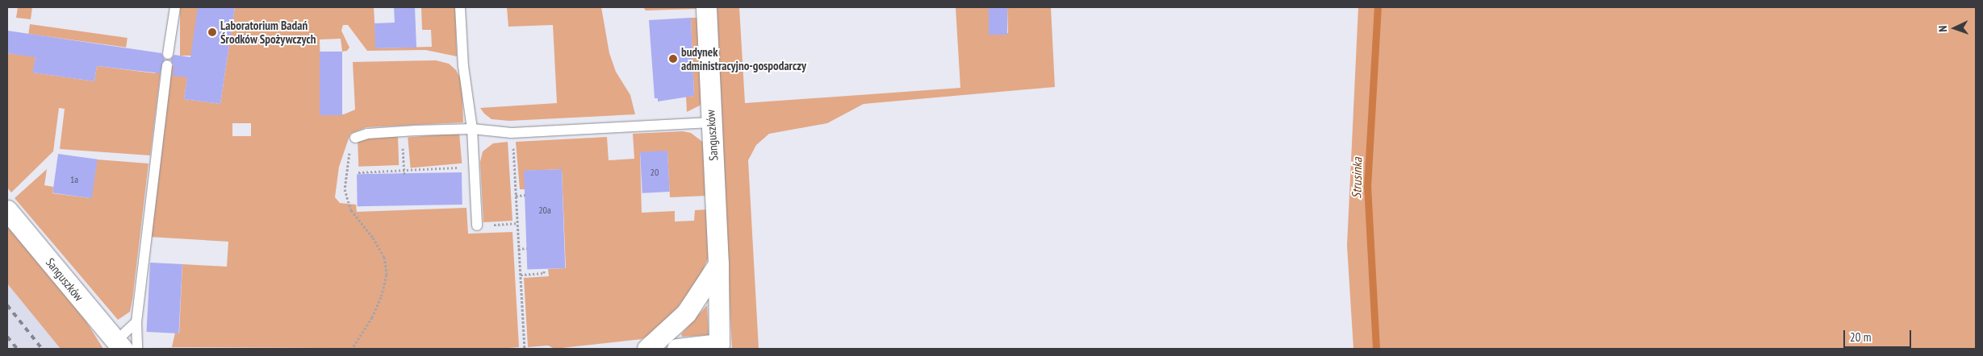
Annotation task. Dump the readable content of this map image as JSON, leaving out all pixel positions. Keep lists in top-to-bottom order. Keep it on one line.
{"streets":{"street":["Sanguszków"]},"water":["Strusinka"],"places":["Laboratorium Badań Środków Spożywczych","budynek administracyjno-gospodarczy"],"house_numbers":["20","1a","20a"],"scale_bar":"20 m","north":"left"}
